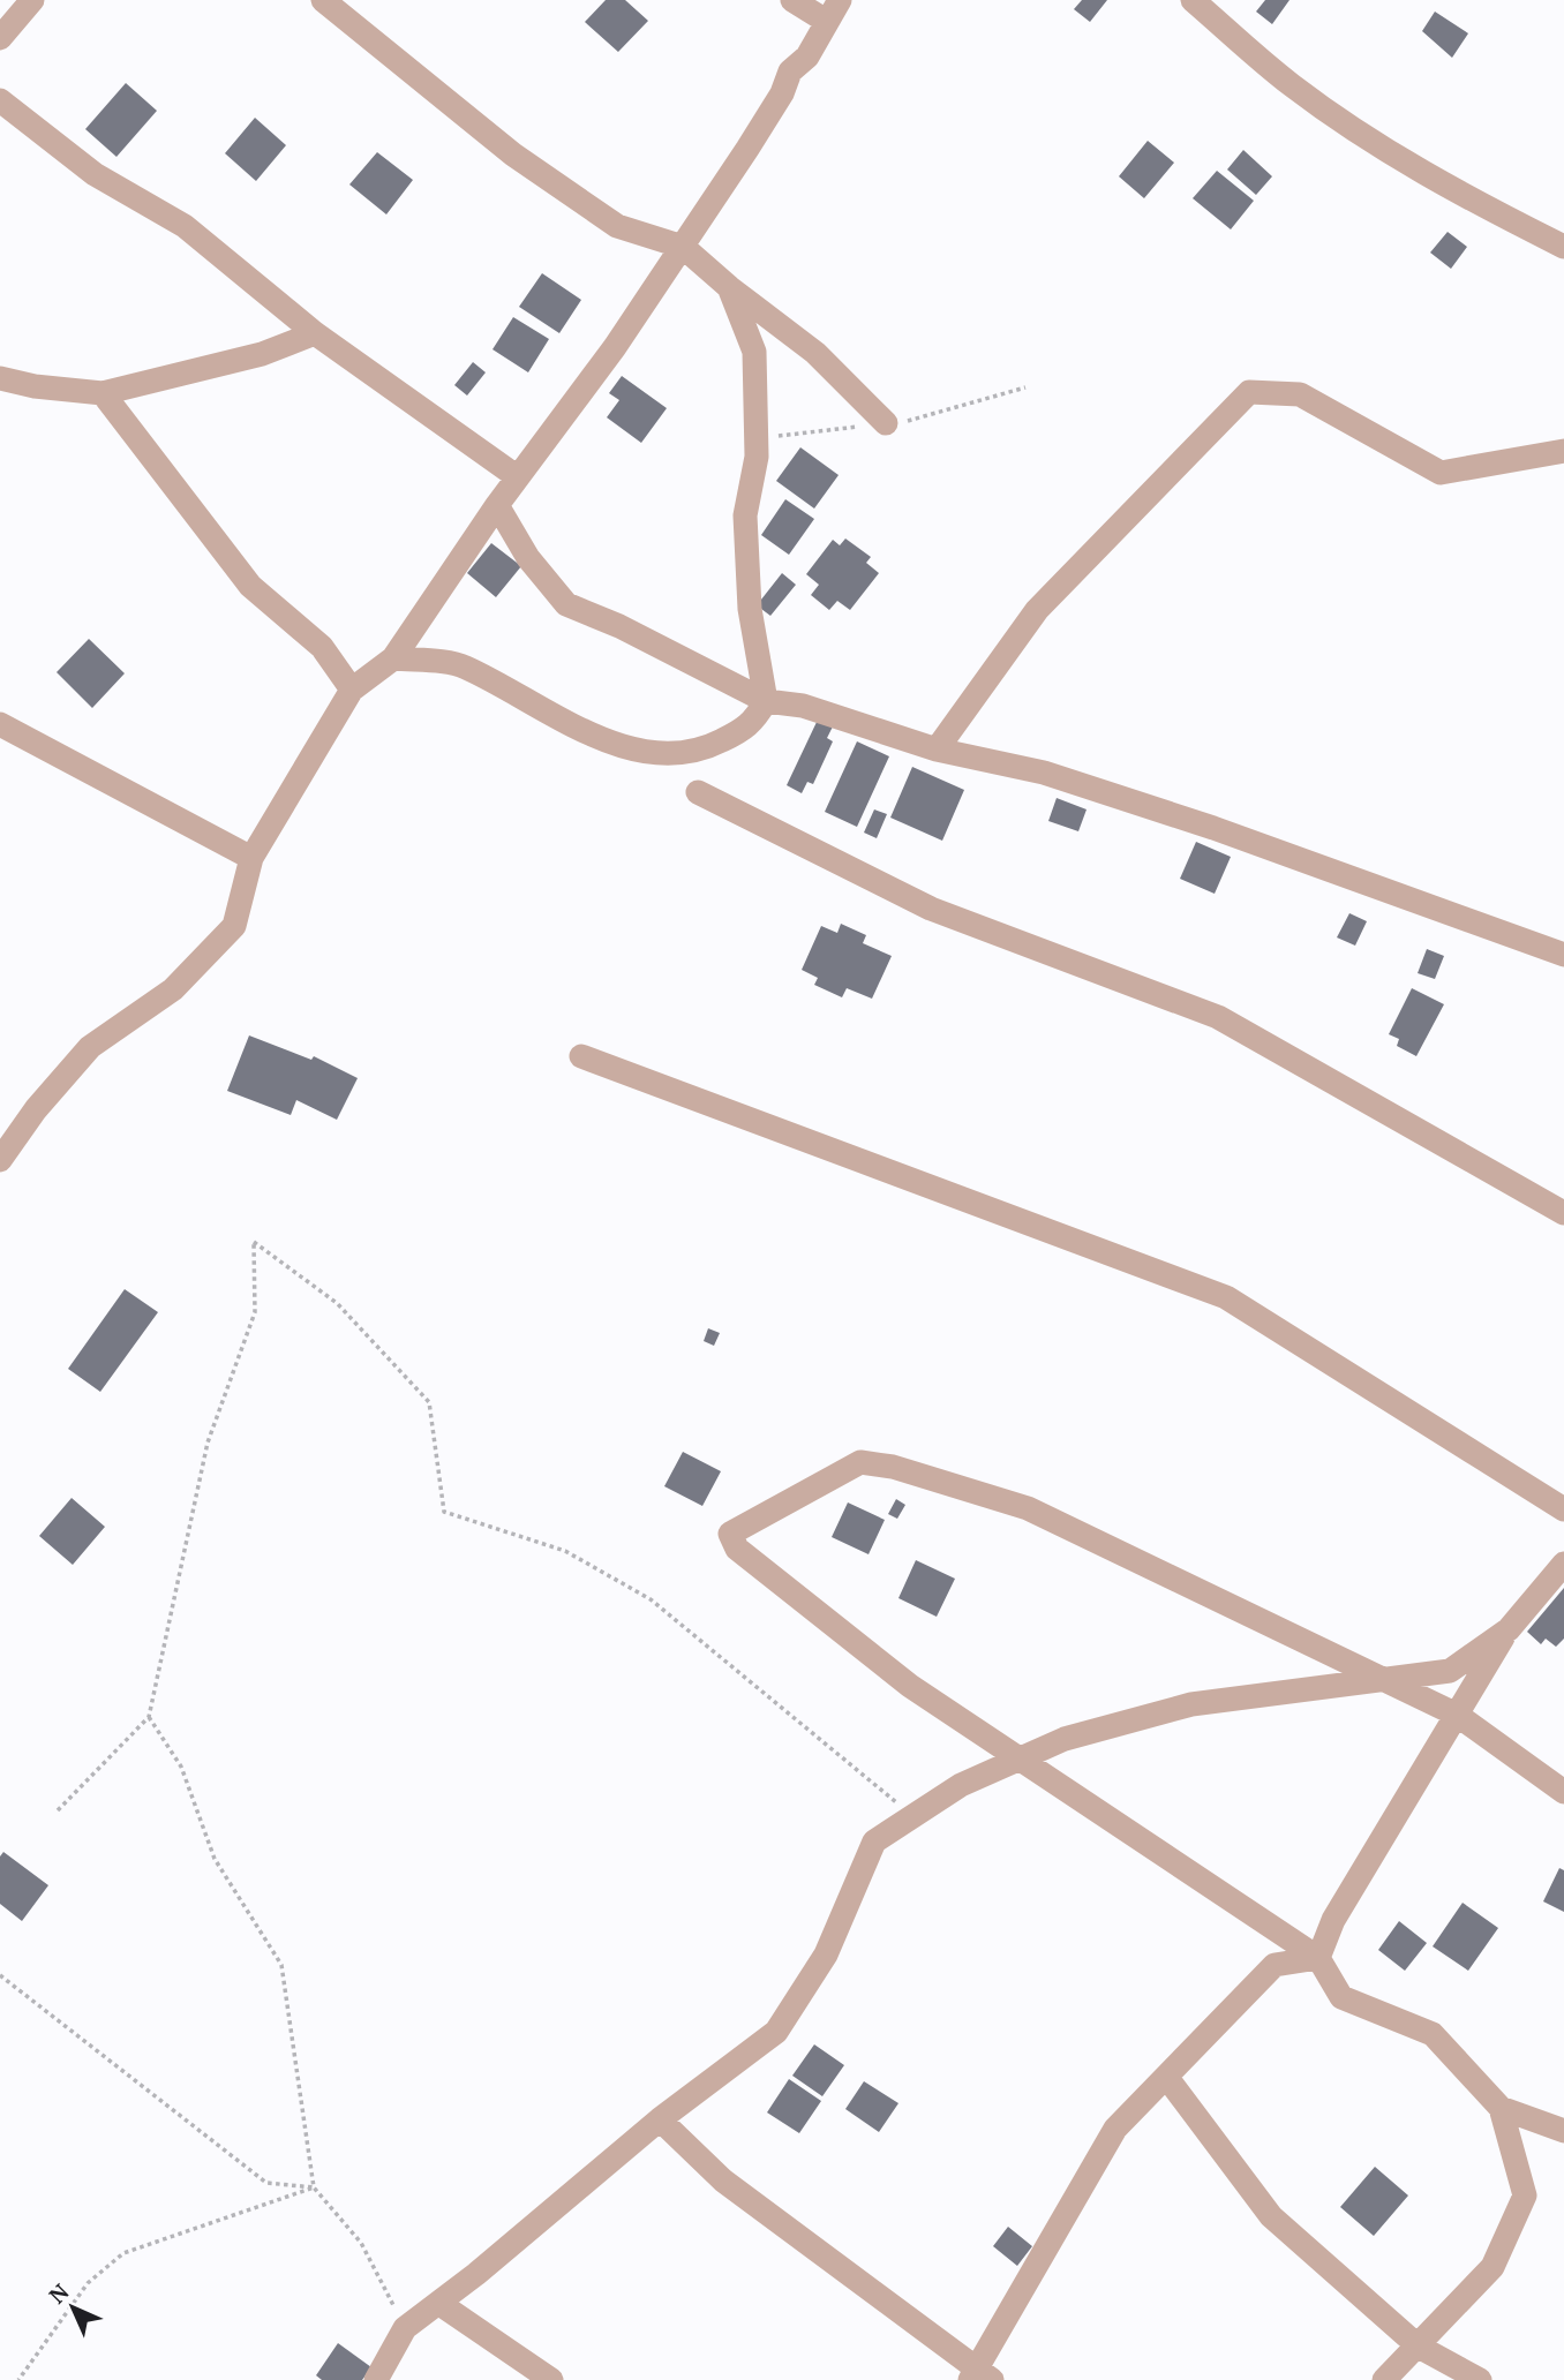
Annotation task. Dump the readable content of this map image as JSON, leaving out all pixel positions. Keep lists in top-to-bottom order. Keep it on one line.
{"north":"top left"}
